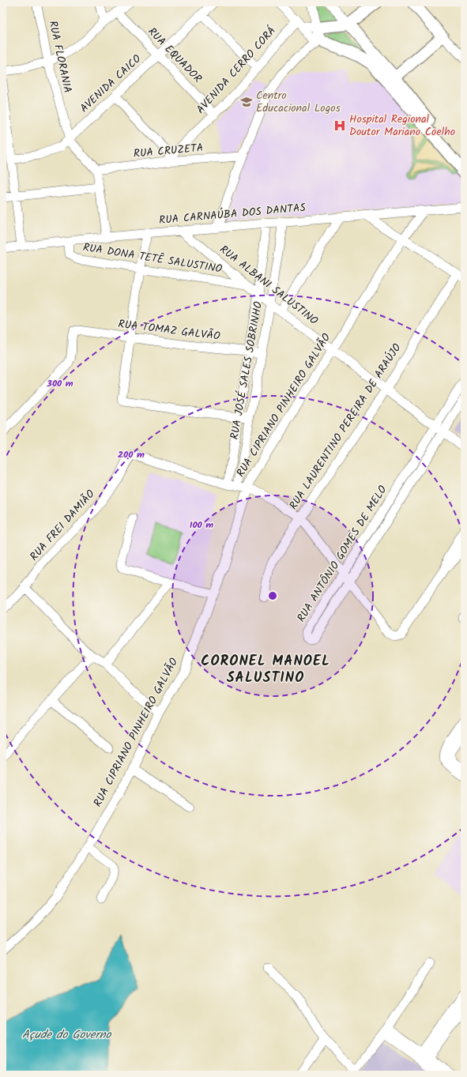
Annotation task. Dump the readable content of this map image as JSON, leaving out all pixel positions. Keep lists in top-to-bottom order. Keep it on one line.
{"streets":{"street":["RUA EQUADOR","RUA FLORANIA","AVENIDA CERRO CORÁ","AVENIDA CAICO","RUA CRUZETA","RUA CARNAÚBA DOS DANTAS","RUA DONA TETÊ SALUSTINO","RUA ALBANI SALUSTINO","RUA TOMAZ GALVÃO","RUA JOSÉ SALES SOBRINHO","RUA CIPRIANO PINHEIRO GALVÃO","RUA LAURENTINO PEREIRA DE ARAÚJO","RUA FREI DAMIÃO","RUA ANTÔNIO GOMES DE MELO"]},"crossings":[["RUA EQUADOR","AVENIDA CERRO CORÁ"],["RUA EQUADOR","AVENIDA CAICO"],["RUA FLORANIA","AVENIDA CAICO"],["RUA FLORANIA","RUA CRUZETA"],["RUA FLORANIA","RUA CARNAÚBA DOS DANTAS"],["AVENIDA CERRO CORÁ","RUA CRUZETA"],["RUA CARNAÚBA DOS DANTAS","RUA DONA TETÊ SALUSTINO"],["RUA CARNAÚBA DOS DANTAS","RUA ALBANI SALUSTINO"],["RUA CARNAÚBA DOS DANTAS","RUA JOSÉ SALES SOBRINHO"],["RUA CARNAÚBA DOS DANTAS","RUA CIPRIANO PINHEIRO GALVÃO"],["RUA DONA TETÊ SALUSTINO","RUA ALBANI SALUSTINO"],["RUA ALBANI SALUSTINO","RUA JOSÉ SALES SOBRINHO"],["RUA ALBANI SALUSTINO","RUA CIPRIANO PINHEIRO GALVÃO"],["RUA ALBANI SALUSTINO","RUA LAURENTINO PEREIRA DE ARAÚJO"],["RUA ALBANI SALUSTINO","RUA ANTÔNIO GOMES DE MELO"],["RUA TOMAZ GALVÃO","RUA JOSÉ SALES SOBRINHO"],["RUA JOSÉ SALES SOBRINHO","RUA CIPRIANO PINHEIRO GALVÃO"],["RUA JOSÉ SALES SOBRINHO","RUA FREI DAMIÃO"]],"districts":["CORONEL MANOEL SALUSTINO"],"water":["Açude do Governo"],"places":{"school or university":["Centro Educacional Logos"],"hospital":["Hospital Regional Doutor Mariano Coelho"]},"rings":["300 m","200 m","100 m"]}
